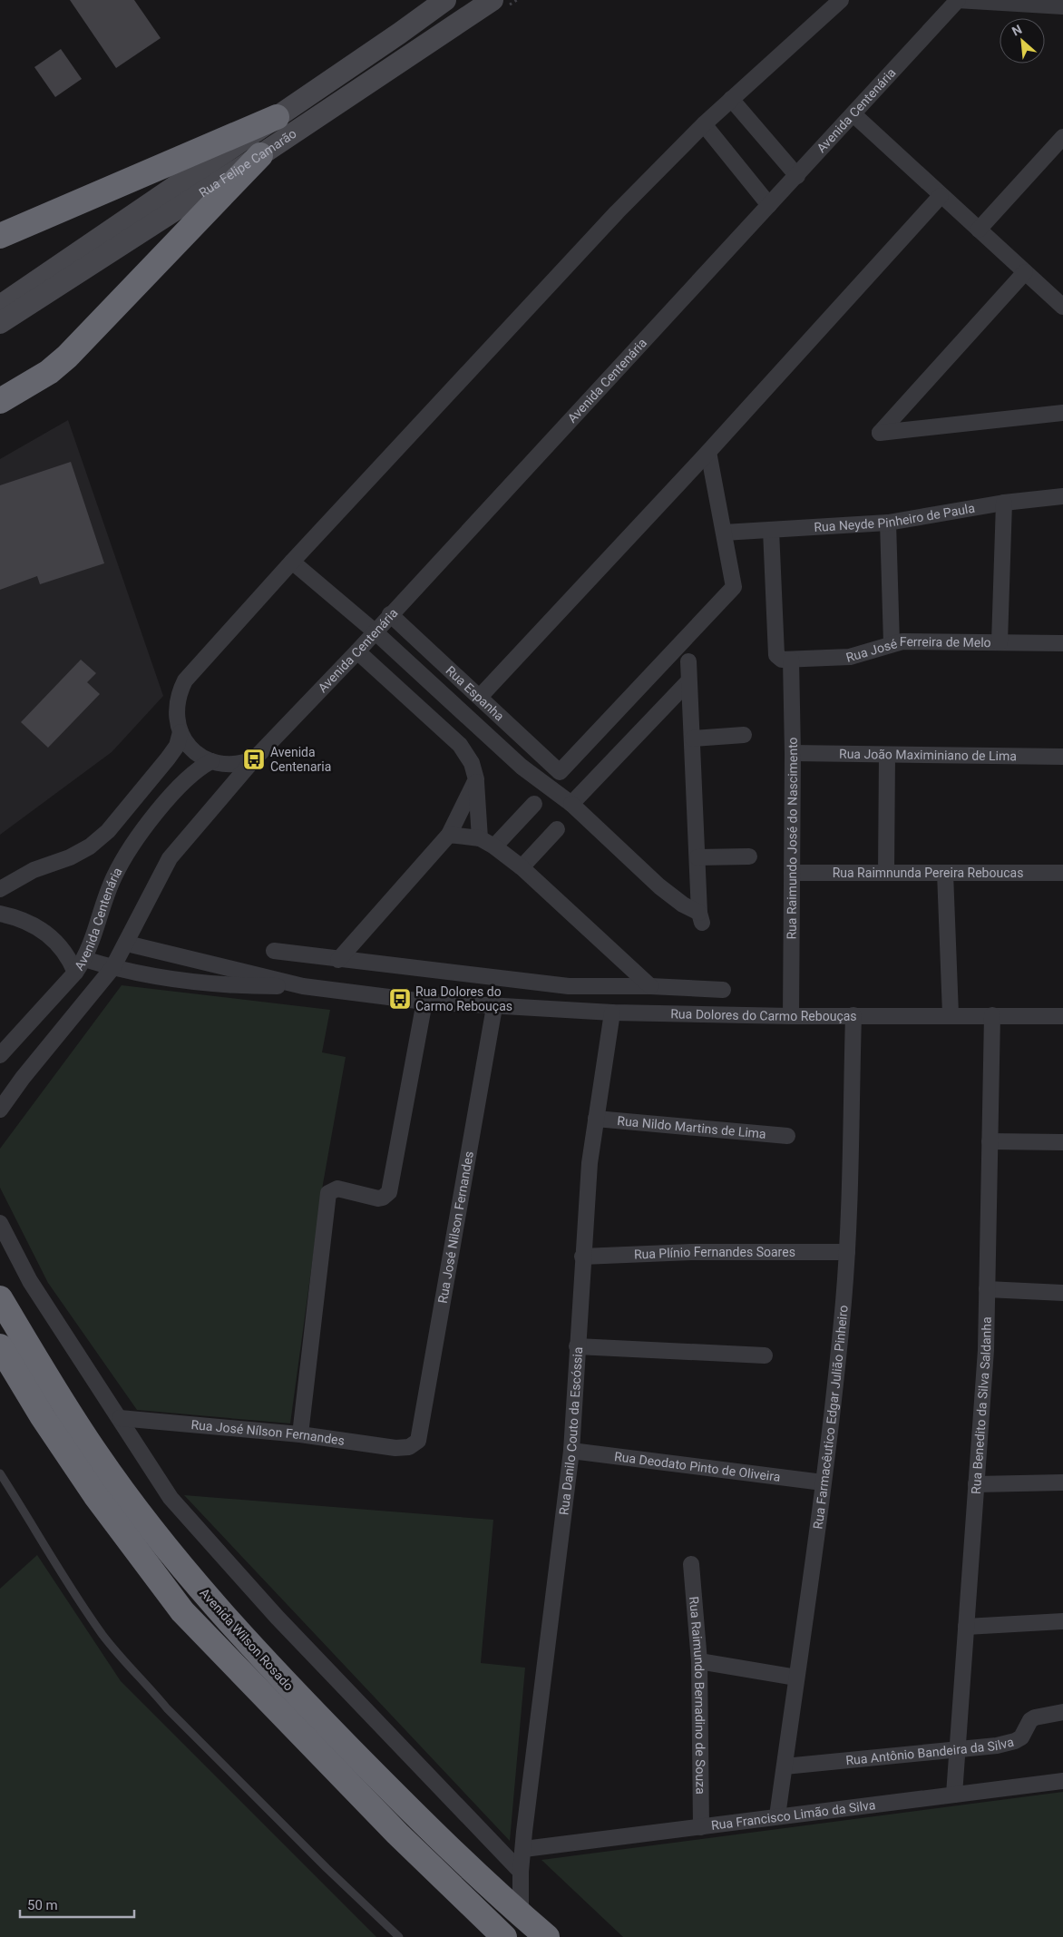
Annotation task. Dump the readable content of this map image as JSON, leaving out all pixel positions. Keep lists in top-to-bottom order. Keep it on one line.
{"streets":{"highway":["Avenida Wilson Rosado"],"main road":["Rua Felipe Camarão"],"street":["Avenida Centenária","Rua Neyde Pinheiro de Paula","Rua José Ferreira de Melo","Rua Espanha","Rua João Maximiniano de Lima","Rua Raimundo José do Nascimento","Rua Raimnunda Pereira Reboucas","Rua Dolores do Carmo Rebouças","Rua Nildo Martins de Lima","Rua José Nilson Fernandes","Rua Plínio Fernandes Soares","Rua Benedito da Silva Saldanha","Rua Farmacêutico Edgar Julião Pinheiro","Rua Danilo Couto da Escóssia","Rua José Nílson Fernandes","Rua Deodato Pinto de Oliveira","Rua Raimundo Bernadino de Souza","Rua Antônio Bandeira da Silva","Rua Francisco Limão da Silva"]},"crossings":[["Avenida Centenária","Rua Espanha"],["Avenida Centenária","Rua Dolores do Carmo Rebouças"],["Rua Neyde Pinheiro de Paula","Rua Espanha"],["Rua Neyde Pinheiro de Paula","Rua Raimundo José do Nascimento"],["Rua José Ferreira de Melo","Rua Raimundo José do Nascimento"],["Rua João Maximiniano de Lima","Rua Raimundo José do Nascimento"],["Rua Raimundo José do Nascimento","Rua Raimnunda Pereira Reboucas"],["Rua Raimundo José do Nascimento","Rua Dolores do Carmo Rebouças"],["Rua Dolores do Carmo Rebouças","Rua José Nilson Fernandes"],["Rua Dolores do Carmo Rebouças","Rua Benedito da Silva Saldanha"],["Rua Dolores do Carmo Rebouças","Rua Farmacêutico Edgar Julião Pinheiro"],["Rua Dolores do Carmo Rebouças","Rua Danilo Couto da Escóssia"],["Rua Nildo Martins de Lima","Rua Danilo Couto da Escóssia"],["Rua José Nilson Fernandes","Rua José Nílson Fernandes"],["Rua Plínio Fernandes Soares","Rua Farmacêutico Edgar Julião Pinheiro"],["Rua Plínio Fernandes Soares","Rua Danilo Couto da Escóssia"],["Rua Benedito da Silva Saldanha","Rua Antônio Bandeira da Silva"],["Rua Benedito da Silva Saldanha","Rua Francisco Limão da Silva"],["Rua Farmacêutico Edgar Julião Pinheiro","Rua Deodato Pinto de Oliveira"],["Rua Farmacêutico Edgar Julião Pinheiro","Rua Antônio Bandeira da Silva"],["Rua Farmacêutico Edgar Julião Pinheiro","Rua Francisco Limão da Silva"],["Rua Danilo Couto da Escóssia","Rua Deodato Pinto de Oliveira"],["Rua Danilo Couto da Escóssia","Avenida Wilson Rosado"],["Rua Danilo Couto da Escóssia","Rua Francisco Limão da Silva"],["Rua Raimundo Bernadino de Souza","Rua Francisco Limão da Silva"]],"places":{"bus stop":["Avenida Centenaria","Rua Dolores do Carmo Rebouças"]},"scale_bar":"50 m","north":"top left"}
